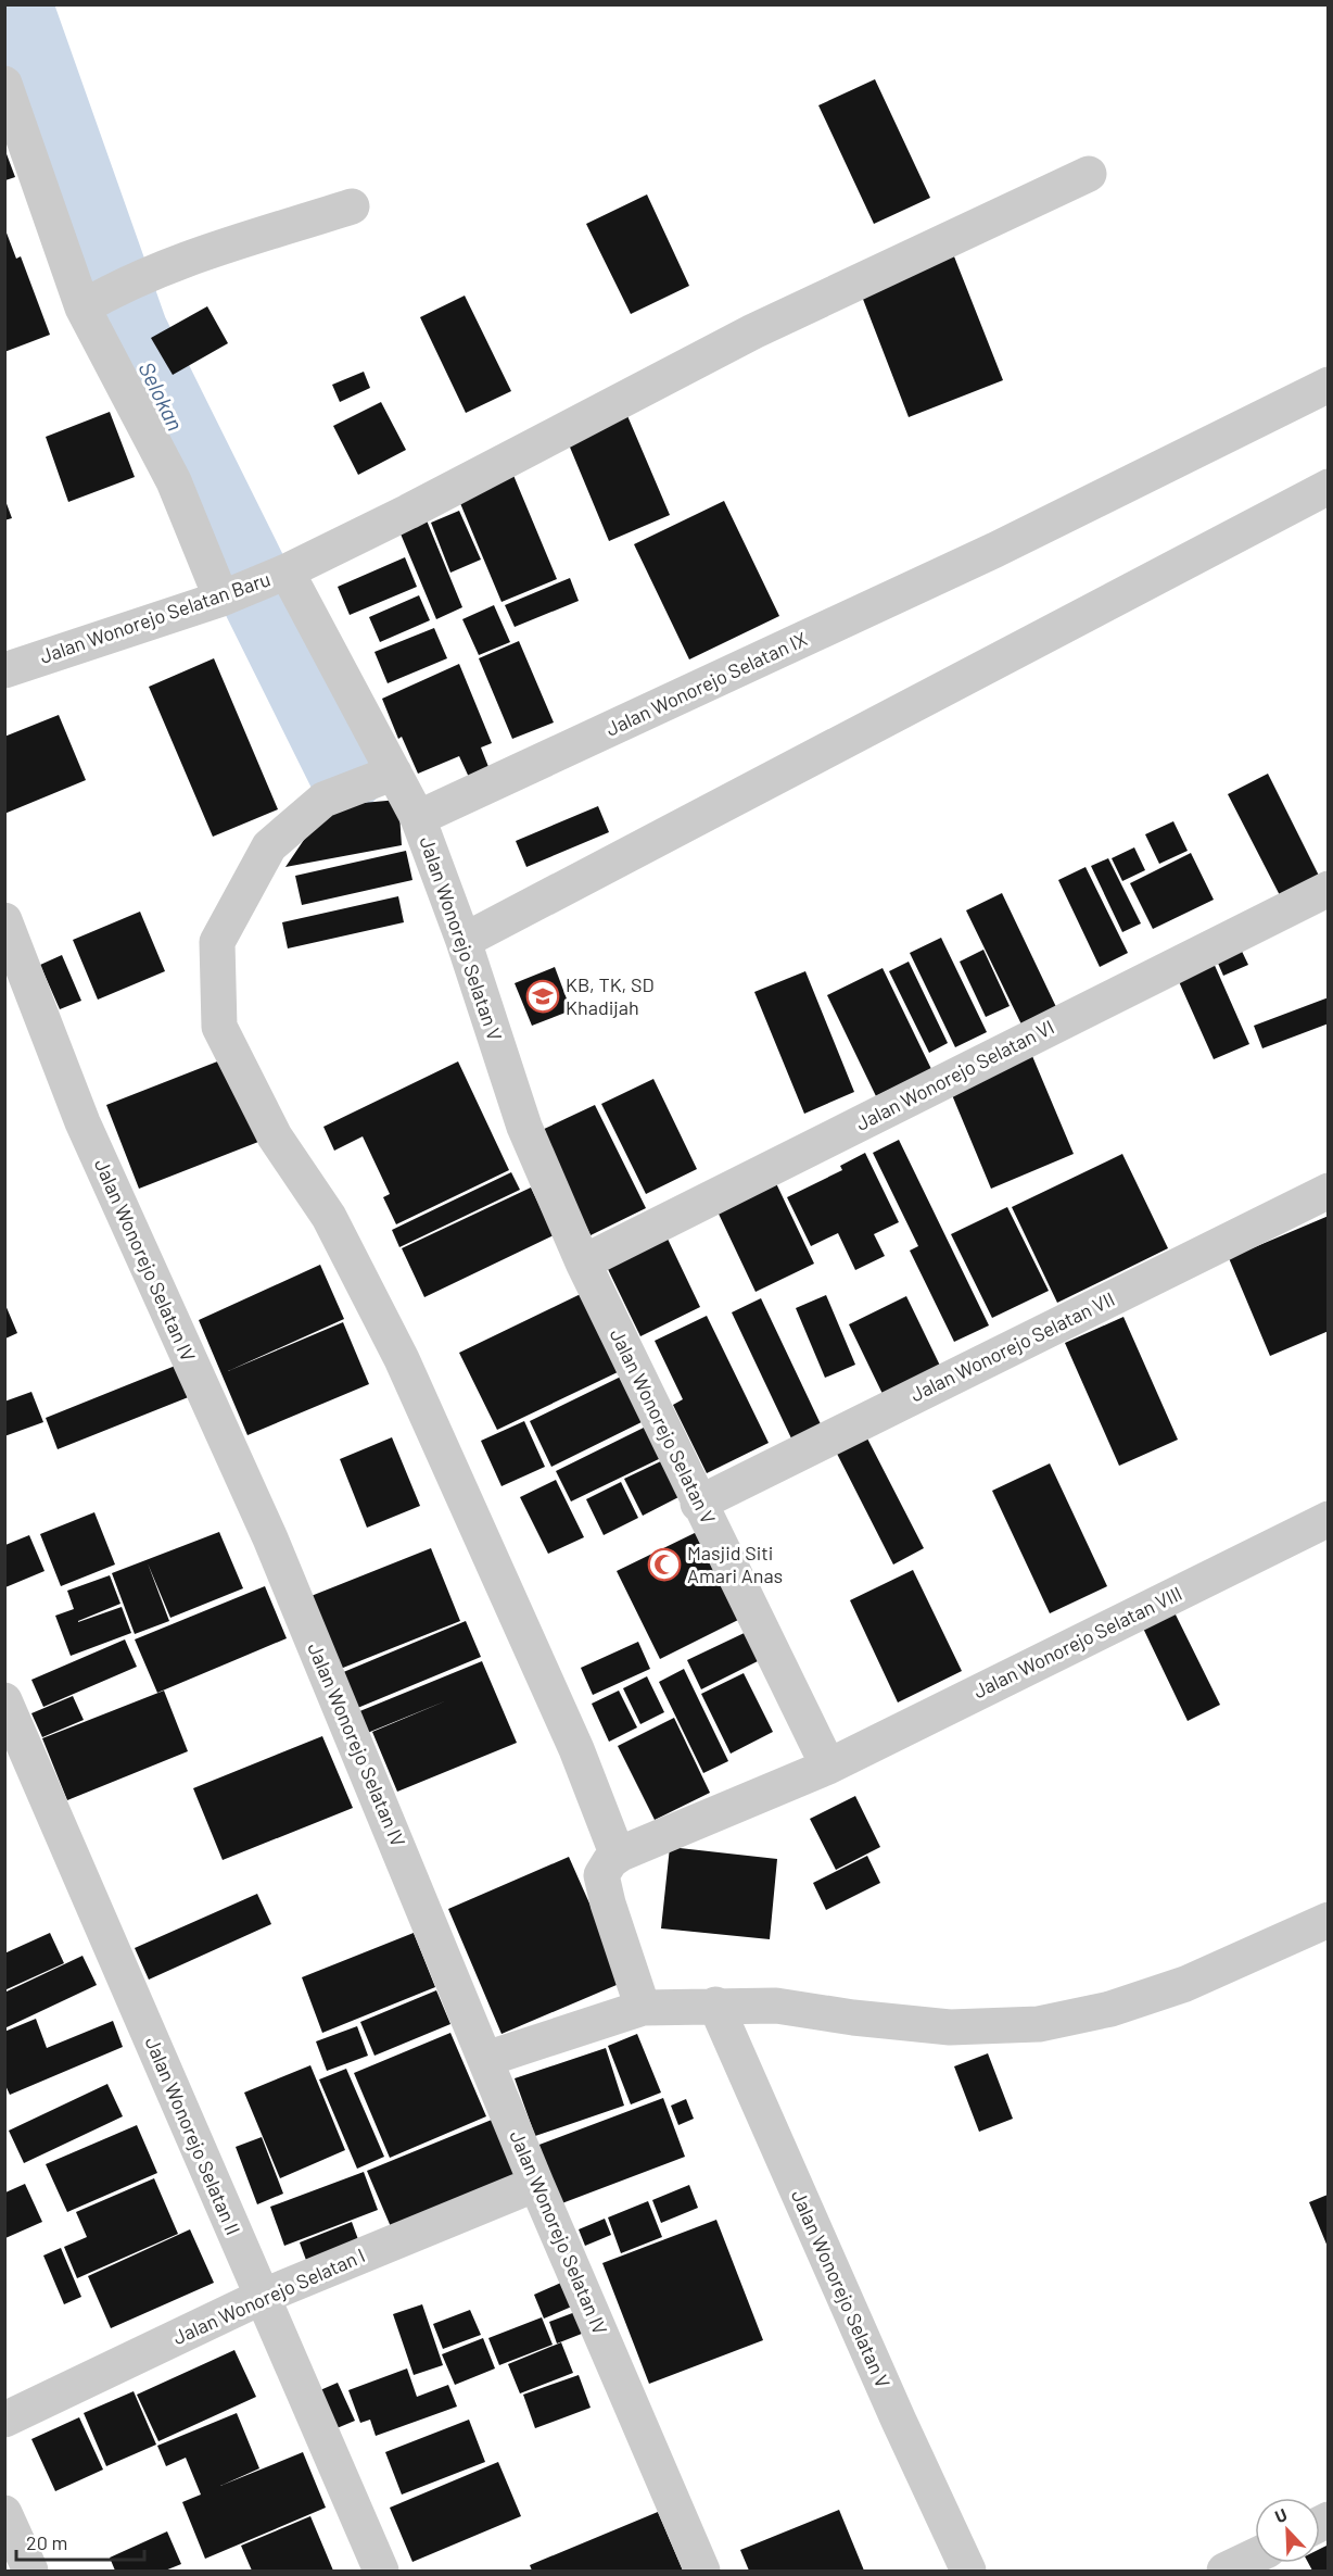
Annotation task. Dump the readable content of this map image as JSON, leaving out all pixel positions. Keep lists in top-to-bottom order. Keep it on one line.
{"streets":{"street":["Jalan Wonorejo Selatan Baru","Jalan Wonorejo Selatan IX","Jalan Wonorejo Selatan V","Jalan Wonorejo Selatan VI","Jalan Wonorejo Selatan IV","Jalan Wonorejo Selatan VII","Jalan Wonorejo Selatan VIII","Jalan Wonorejo Selatan II","Jalan Wonorejo Selatan I"]},"crossings":[["Jalan Wonorejo Selatan Baru","Jalan Wonorejo Selatan V"],["Jalan Wonorejo Selatan IX","Jalan Wonorejo Selatan V"],["Jalan Wonorejo Selatan V","Jalan Wonorejo Selatan VI"],["Jalan Wonorejo Selatan V","Jalan Wonorejo Selatan VII"],["Jalan Wonorejo Selatan V","Jalan Wonorejo Selatan VIII"],["Jalan Wonorejo Selatan IV","Jalan Wonorejo Selatan I"],["Jalan Wonorejo Selatan II","Jalan Wonorejo Selatan I"]],"water":["Selokan"],"places":{"school or university":["KB, TK, SD Khadijah"],"mosque":["Masjid Siti Amari Anas"]},"scale_bar":"20 m","north":"top left"}
